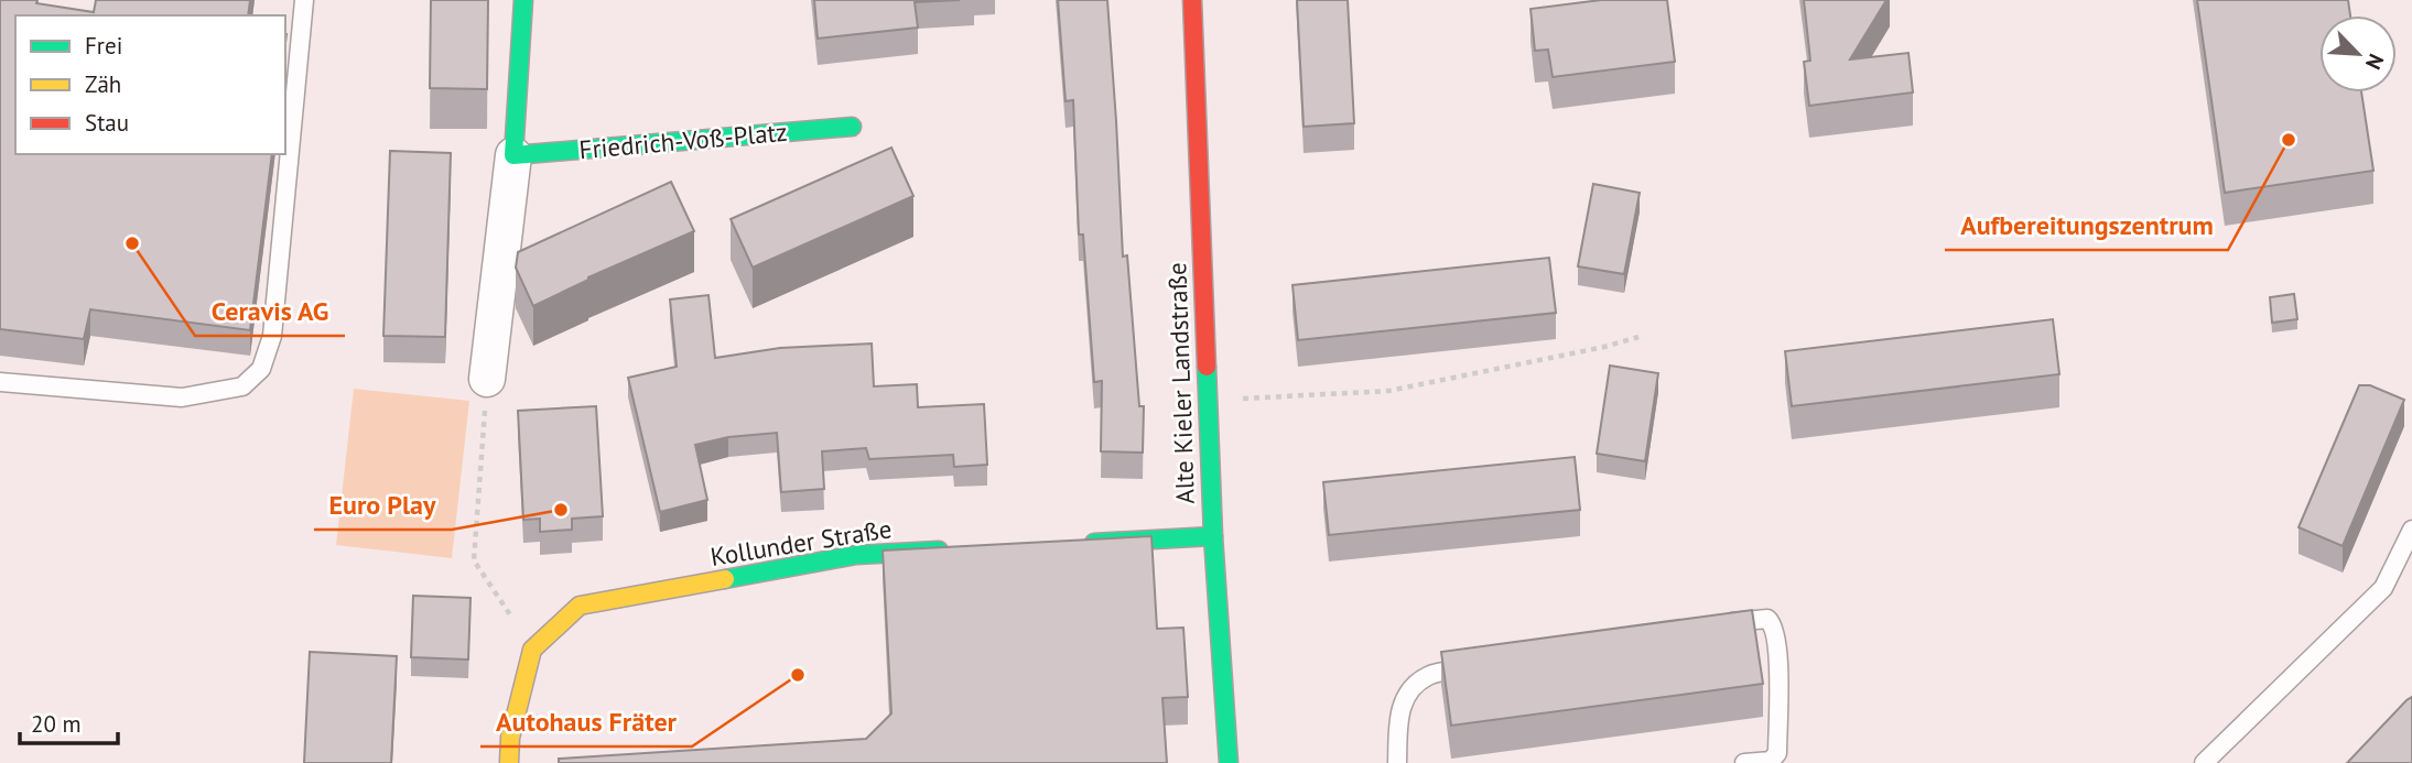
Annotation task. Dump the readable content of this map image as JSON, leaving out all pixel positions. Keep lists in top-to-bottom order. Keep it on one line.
{"streets":{"street":["Friedrich-Voß-Platz","Alte Kieler Landstraße","Kollunder Straße"]},"places":["Aufbereitungszentrum","Ceravis AG","Euro Play","Autohaus Fräter"],"legend":["Frei","Zäh","Stau"],"scale_bar":"20 m","north":"bottom right"}
